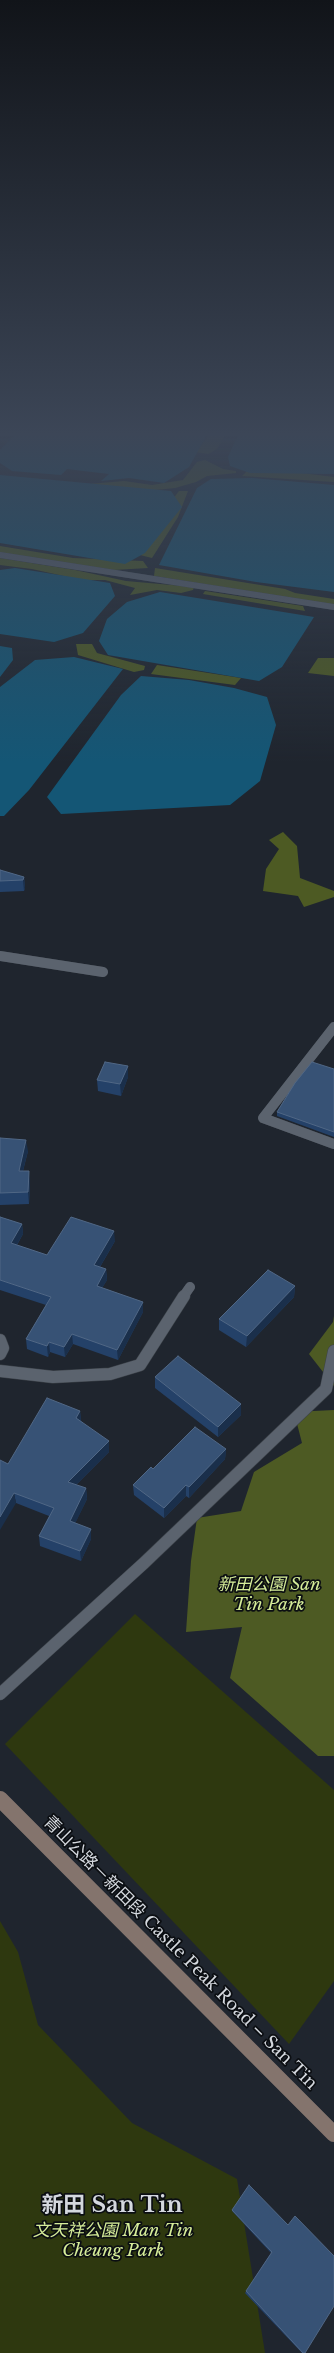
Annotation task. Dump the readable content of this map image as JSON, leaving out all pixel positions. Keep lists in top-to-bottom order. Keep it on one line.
{"streets":{"main road":["青山公路－新田段 Castle Peak Road – San Tin"]},"districts":["新田 San Tin"],"parks":["新田公園 San Tin Park","文天祥公園 Man Tin Cheung Park"]}
